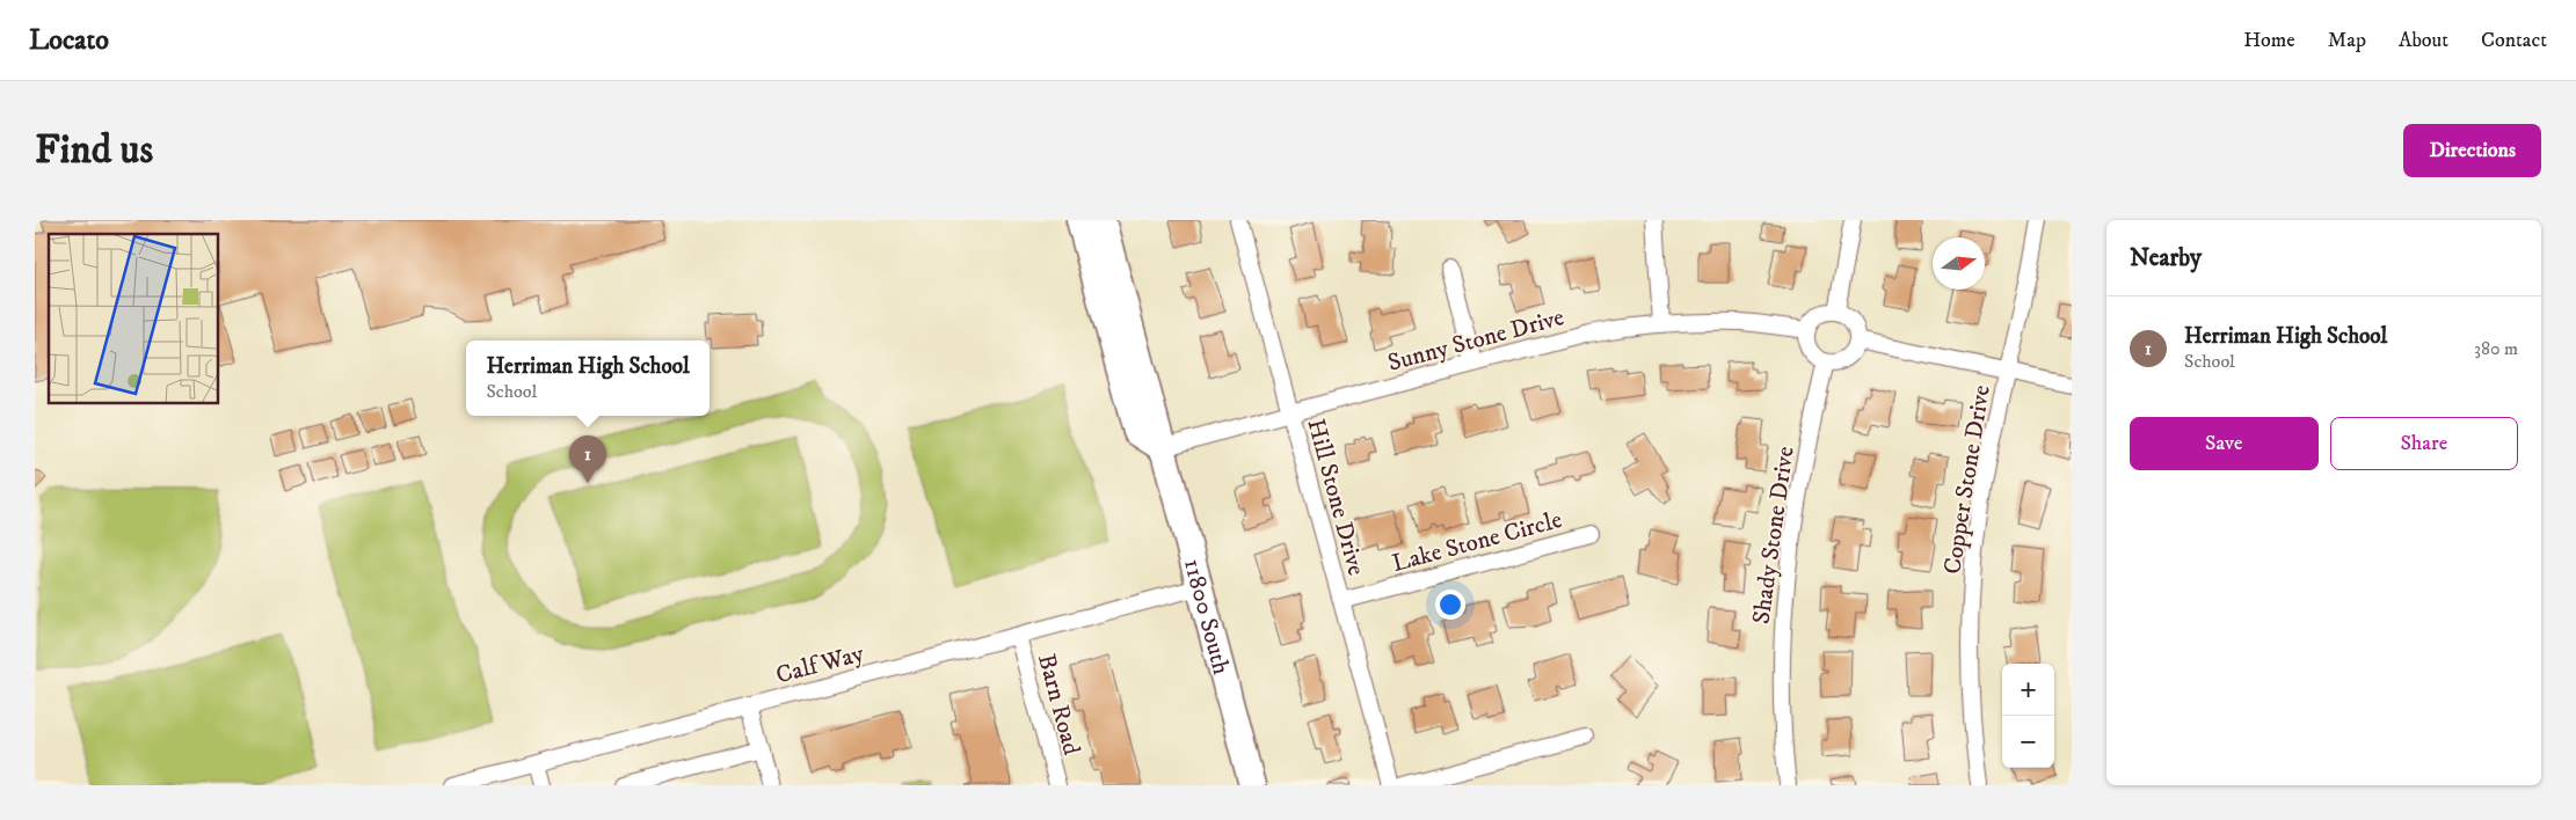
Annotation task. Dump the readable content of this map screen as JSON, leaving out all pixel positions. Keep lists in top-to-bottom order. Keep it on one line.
{"streets":{"main road":["11800 South"],"street":["Sunny Stone Drive","Copper Stone Drive","Hill Stone Drive","Shady Stone Drive","Lake Stone Circle","Calf Way","Barn Road"]},"crossings":[["Sunny Stone Drive","Hill Stone Drive"],["Sunny Stone Drive","Shady Stone Drive"],["Sunny Stone Drive","11800 South"],["Hill Stone Drive","Lake Stone Circle"],["11800 South","Calf Way"],["Calf Way","Barn Road"]],"north":"right","page":{"header":"Locato","nav":["Home","Map","About","Contact"],"buttons":["Directions",["Save","Share"]],"title":"Find us","heading":"Nearby","list":[{"mark":"1","name":"Herriman High School","note":"School","value":"380 m"}],"popup":["Herriman High School","School"],"pins":"1","map_buttons":["+","−"]}}
